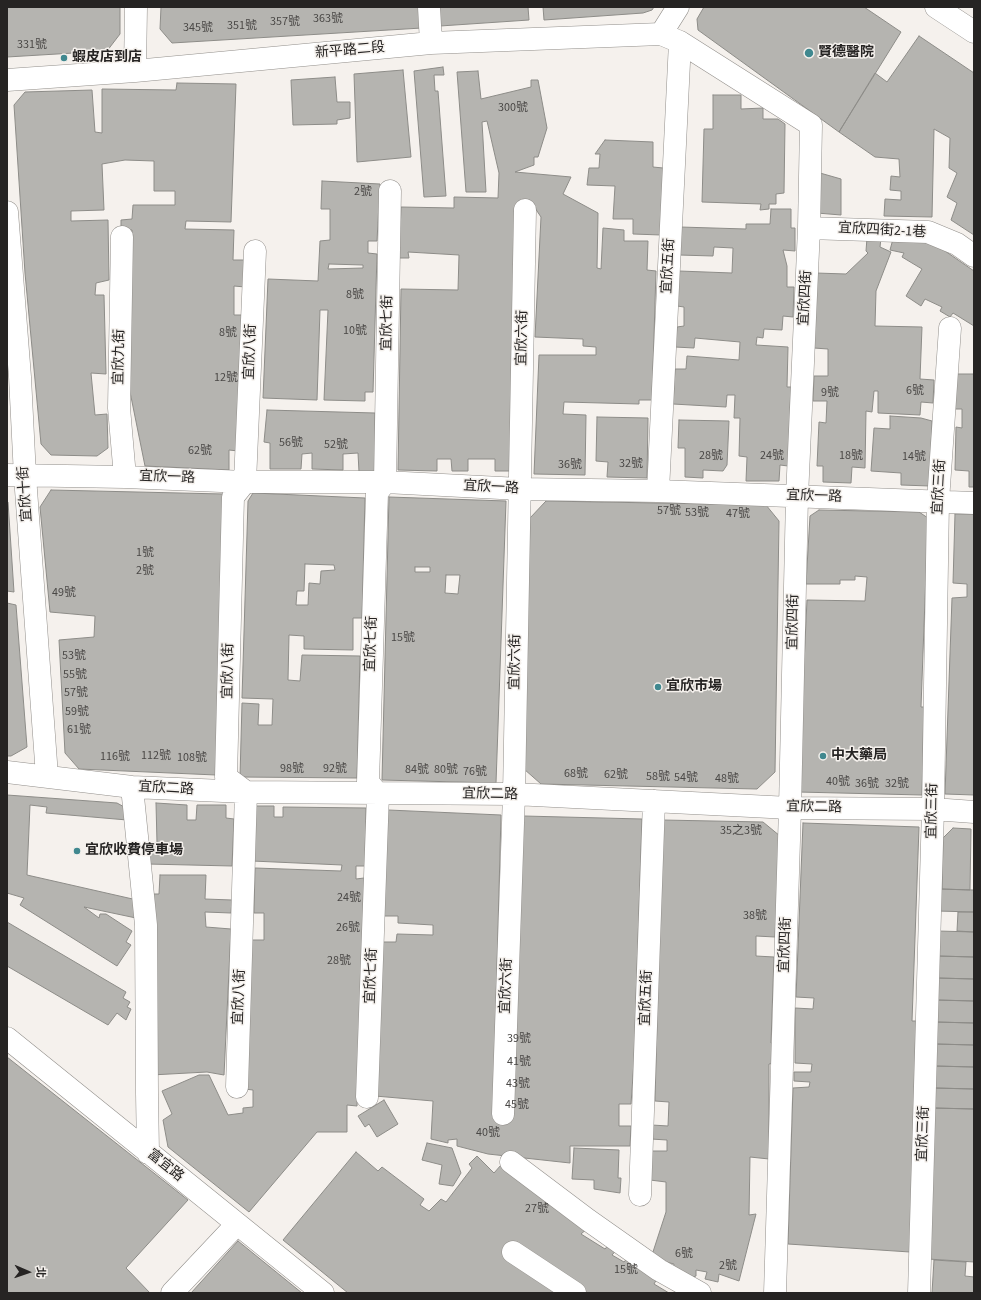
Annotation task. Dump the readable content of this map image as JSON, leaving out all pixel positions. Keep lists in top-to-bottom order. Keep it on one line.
{"streets":{"street":["新平路二段","宜欣四街2-1巷","宜欣五街","宜欣四街","宜欣七街","宜欣六街","宜欣八街","宜欣九街","宜欣一路","宜欣三街","宜欣十街","宜欣二路","富宜路"]},"crossings":[["新平路二段","宜欣五街"],["新平路二段","宜欣四街"],["宜欣四街2-1巷","宜欣四街"],["宜欣五街","宜欣四街"],["宜欣五街","宜欣一路"],["宜欣五街","宜欣二路"],["宜欣四街","宜欣一路"],["宜欣四街","宜欣二路"],["宜欣七街","宜欣一路"],["宜欣七街","宜欣二路"],["宜欣六街","宜欣一路"],["宜欣六街","宜欣二路"],["宜欣八街","宜欣一路"],["宜欣八街","宜欣二路"],["宜欣九街","宜欣一路"],["宜欣一路","宜欣三街"],["宜欣一路","宜欣十街"],["宜欣三街","宜欣二路"],["宜欣十街","宜欣二路"]],"places":["賢德醫院","蝦皮店到店","宜欣市場","中大藥局","宜欣收費停車場"],"house_numbers":["363號","357號","351號","345號","331號","300號","2號","8號","10號","8號","12號","6號","9號","56號","52號","62號","28號","24號","18號","14號","32號","36號","57號","53號","47號","1號","2號","49號","15號","53號","55號","57號","59號","61號","112號","116號","108號","98號","92號","84號","80號","76號","68號","62號","58號","54號","48號","40號","36號","32號","35之3號","24號","38號","26號","28號","39號","41號","43號","45號","40號","27號","6號","2號","15號"],"north":"right"}
